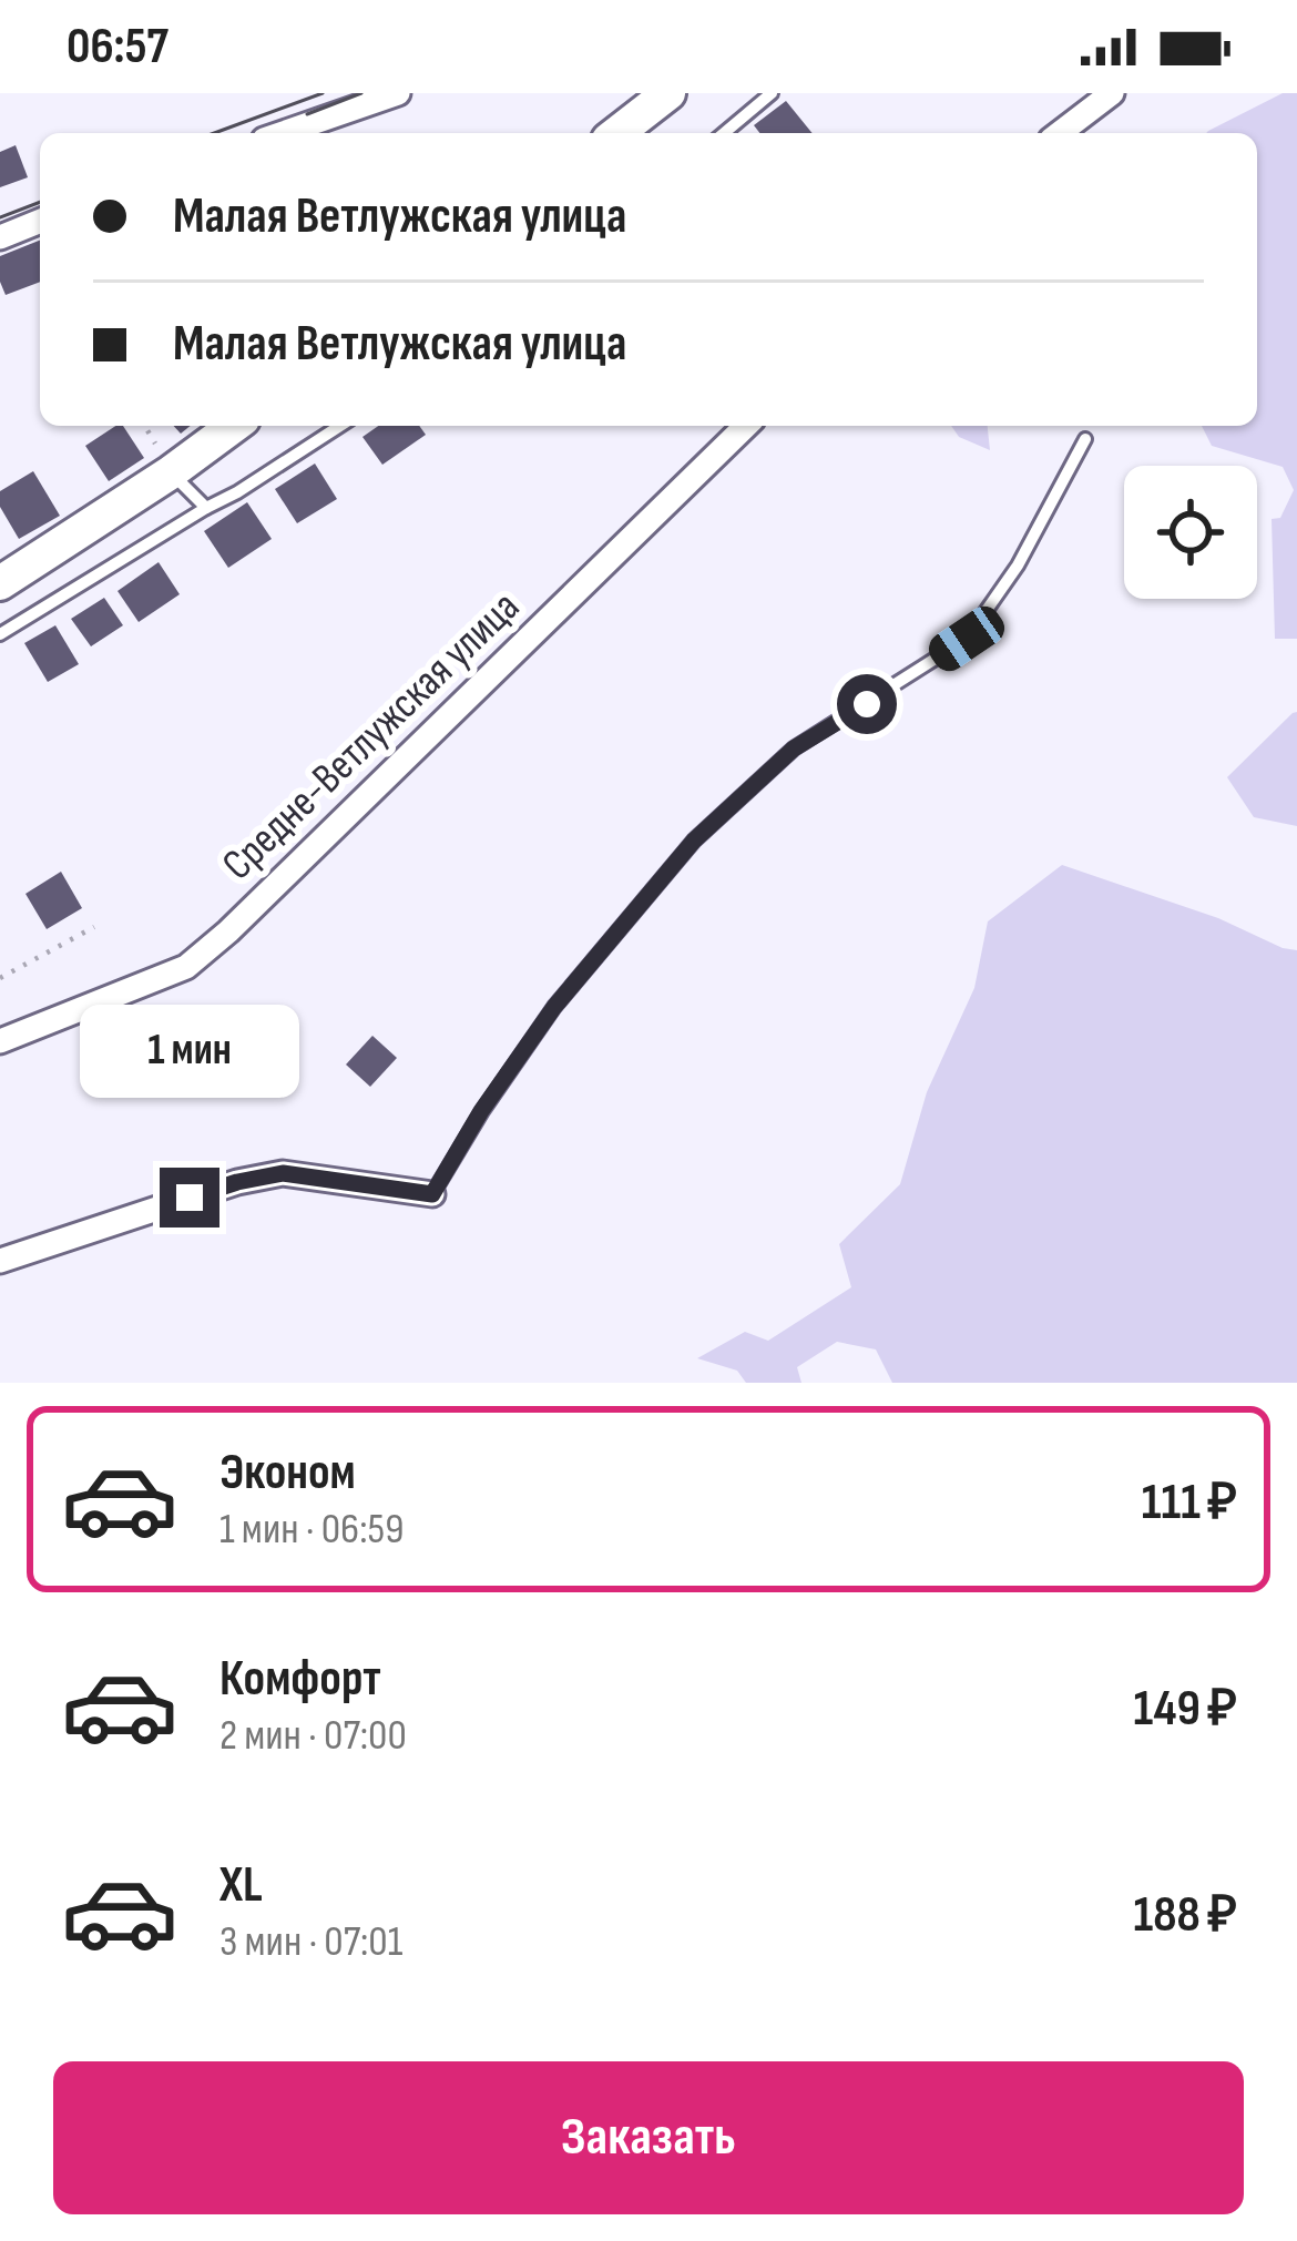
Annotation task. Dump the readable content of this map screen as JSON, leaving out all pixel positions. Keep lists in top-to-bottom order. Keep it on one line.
{"streets":{"street":["Средне-Ветлужская улица"]},"page":{"status":"06:57","banner":["Малая Ветлужская улица","Малая Ветлужская улица"],"bubble":"1 мин","list":[{"name":"Эконом","note":"1 мин · 06:59","value":"111 ₽"},{"name":"Комфорт","note":"2 мин · 07:00","value":"149 ₽"},{"name":"XL","note":"3 мин · 07:01","value":"188 ₽"}],"buttons":"Заказать"}}
